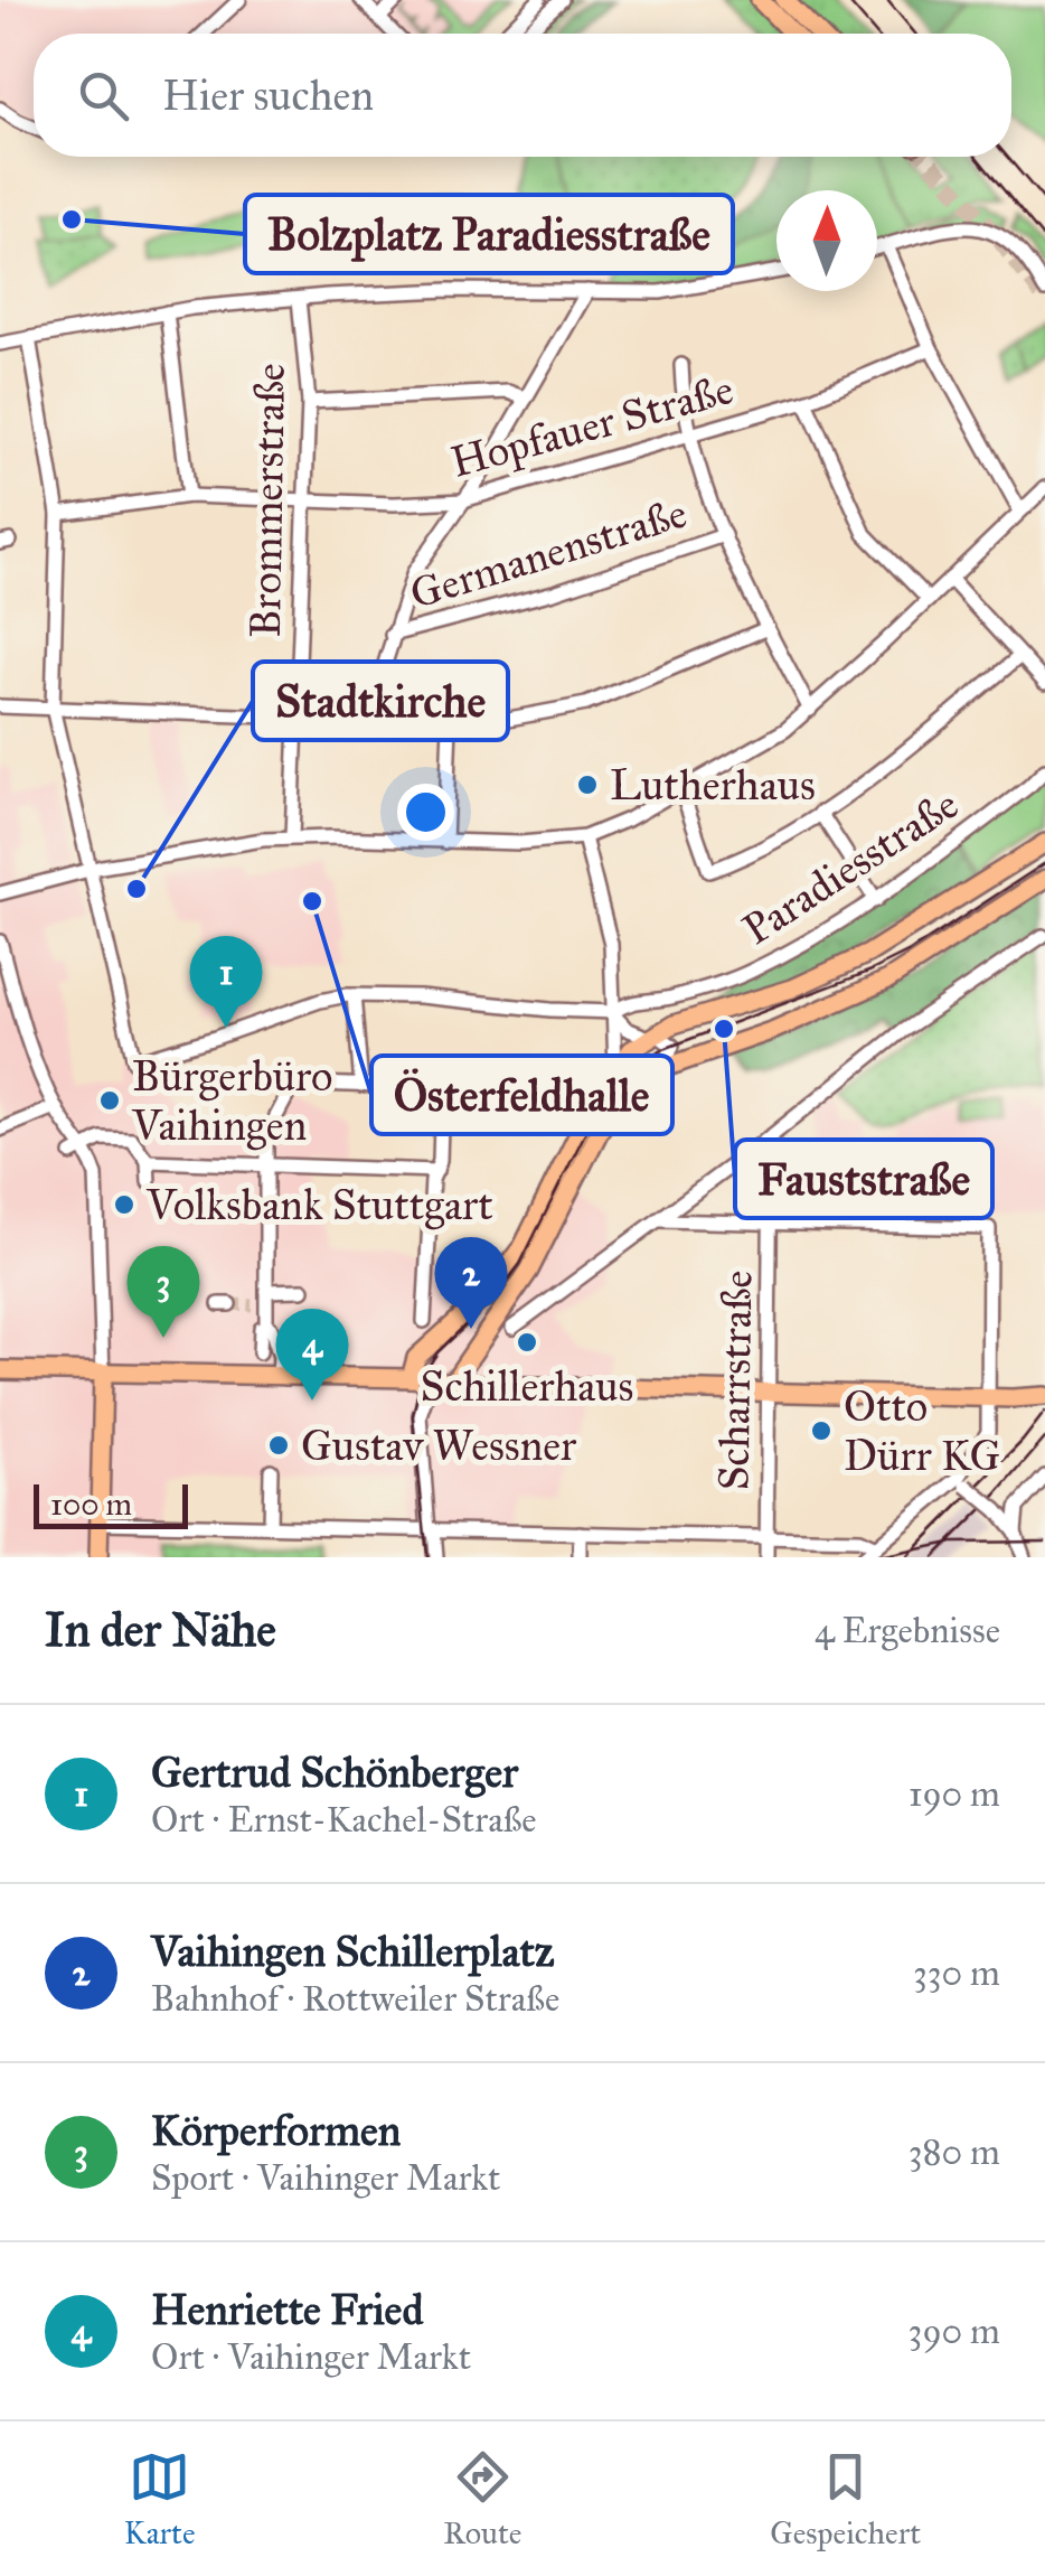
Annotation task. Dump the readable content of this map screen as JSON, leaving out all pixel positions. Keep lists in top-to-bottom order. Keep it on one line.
{"streets":{"street":["Hopfauer Straße","Brommerstraße","Germanenstraße","Paradiesstraße","Scharrstraße"]},"crossings":[["Hopfauer Straße","Brommerstraße"]],"places":["Bolzplatz Paradiesstraße","Lutherhaus","Stadtkirche","Österfeldhalle","Fauststraße","Bürgerbüro Vaihingen","Volksbank Stuttgart","Schillerhaus","Otto Dürr KG","Gustav Wessner"],"scale_bar":"100 m","north":"top","page":{"search":"Hier suchen","pins":["1","2","3","4"],"scale":"100 m","heading":["In der Nähe","4 Ergebnisse"],"list":[{"mark":"1","name":"Gertrud Schönberger","note":"Ort · Ernst-Kachel-Straße","value":"190 m"},{"mark":"2","name":"Vaihingen Schillerplatz","note":"Bahnhof · Rottweiler Straße","value":"330 m"},{"mark":"3","name":"Körperformen","note":"Sport · Vaihinger Markt","value":"380 m"},{"mark":"4","name":"Henriette Fried","note":"Ort · Vaihinger Markt","value":"390 m"}],"nav":["Karte","Route","Gespeichert"]}}
